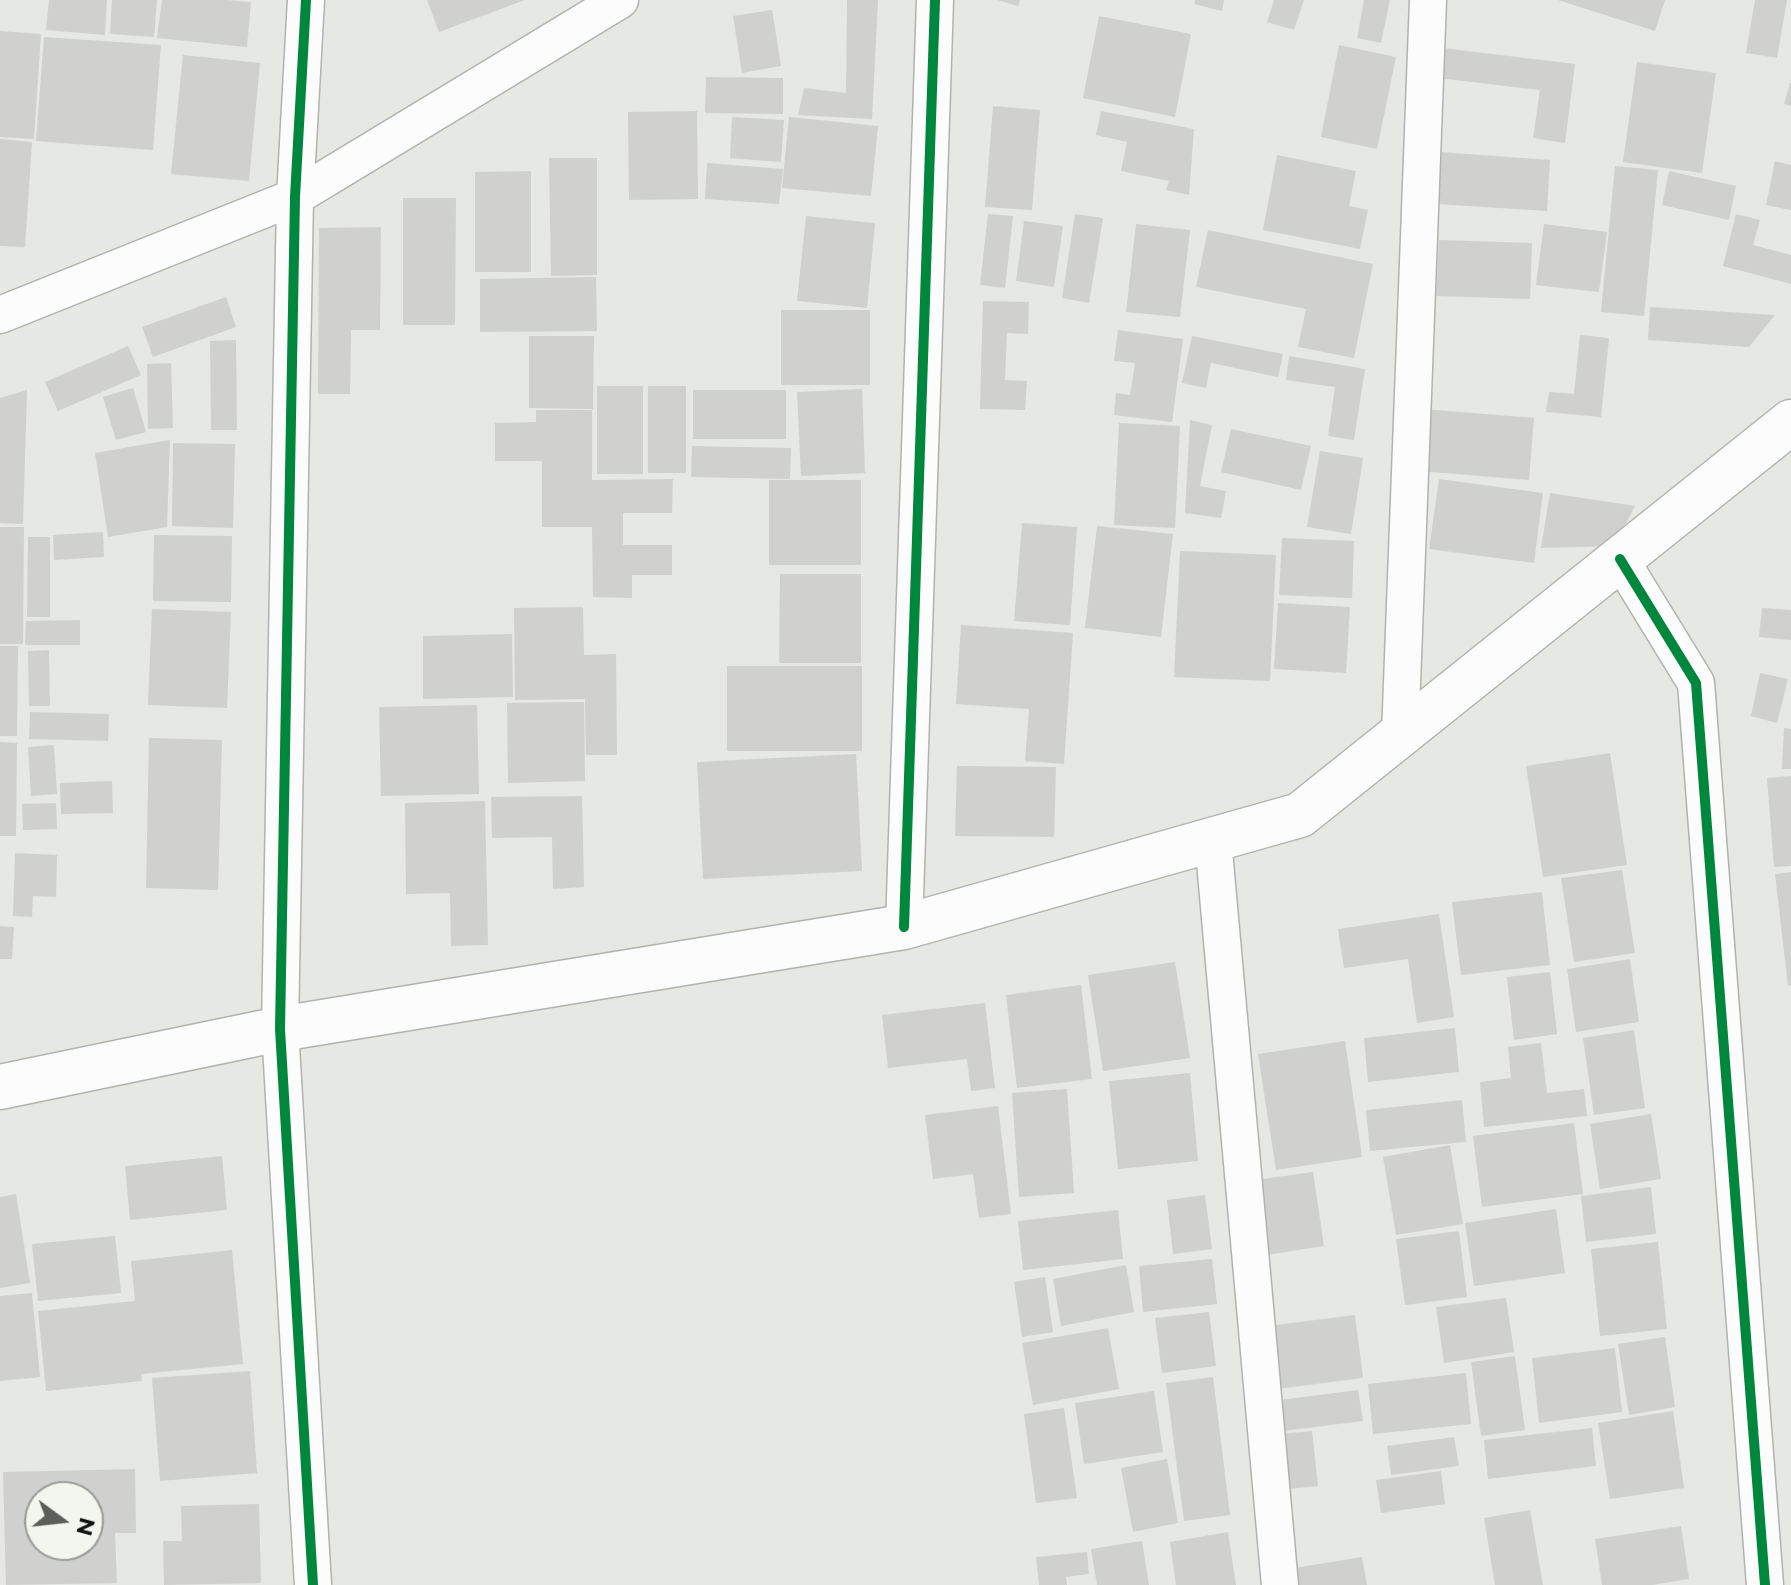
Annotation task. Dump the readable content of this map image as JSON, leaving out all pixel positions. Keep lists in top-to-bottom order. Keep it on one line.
{"north":"right"}
